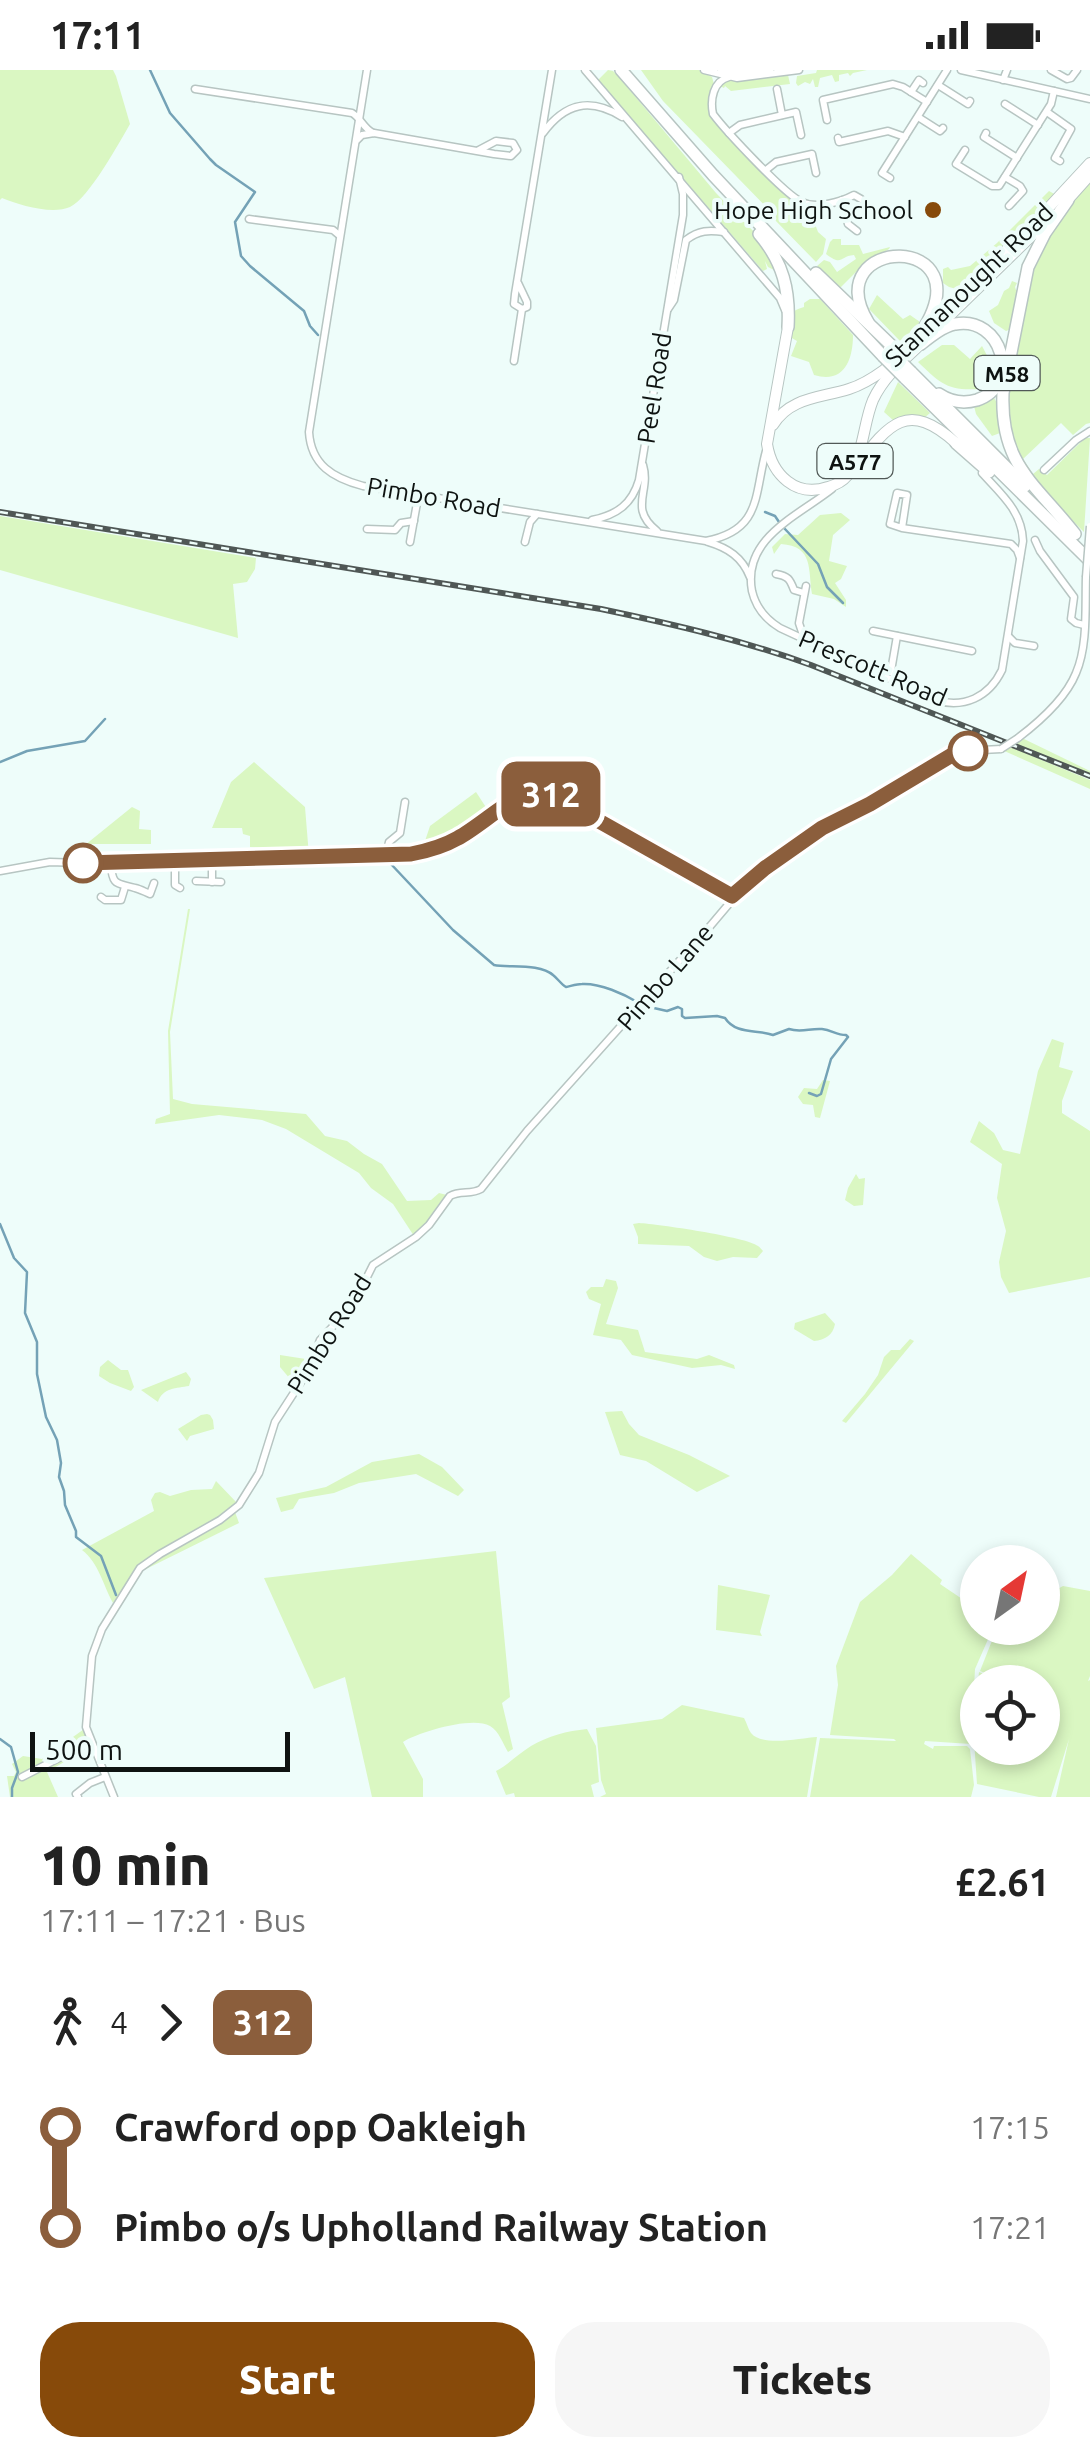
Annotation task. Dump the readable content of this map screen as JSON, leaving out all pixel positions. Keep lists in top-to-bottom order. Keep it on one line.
{"streets":{"highway":["M58"],"main road":["Stannanought Road","A577"],"street":["Peel Road","Pimbo Road","Prescott Road","Pimbo Lane"]},"crossings":[["Stannanought Road","M58"],["Stannanought Road","A577"],["Peel Road","Pimbo Road"],["Pimbo Road","Prescott Road"],["Pimbo Road","Pimbo Lane"]],"places":["Hope High School"],"lines":["bus line 312"],"scale_bar":"500 m","north":"top right","page":{"status":"17:11","on_map":"312","scale":"500 m","heading":["10 min","17:11 – 17:21 · Bus","£2.61"],"legs":["4","312"],"list":[{"name":"Crawford opp Oakleigh","value":"17:15"},{"name":"Pimbo o/s Upholland Railway Station","value":"17:21"}],"buttons":["Start","Tickets"]}}
